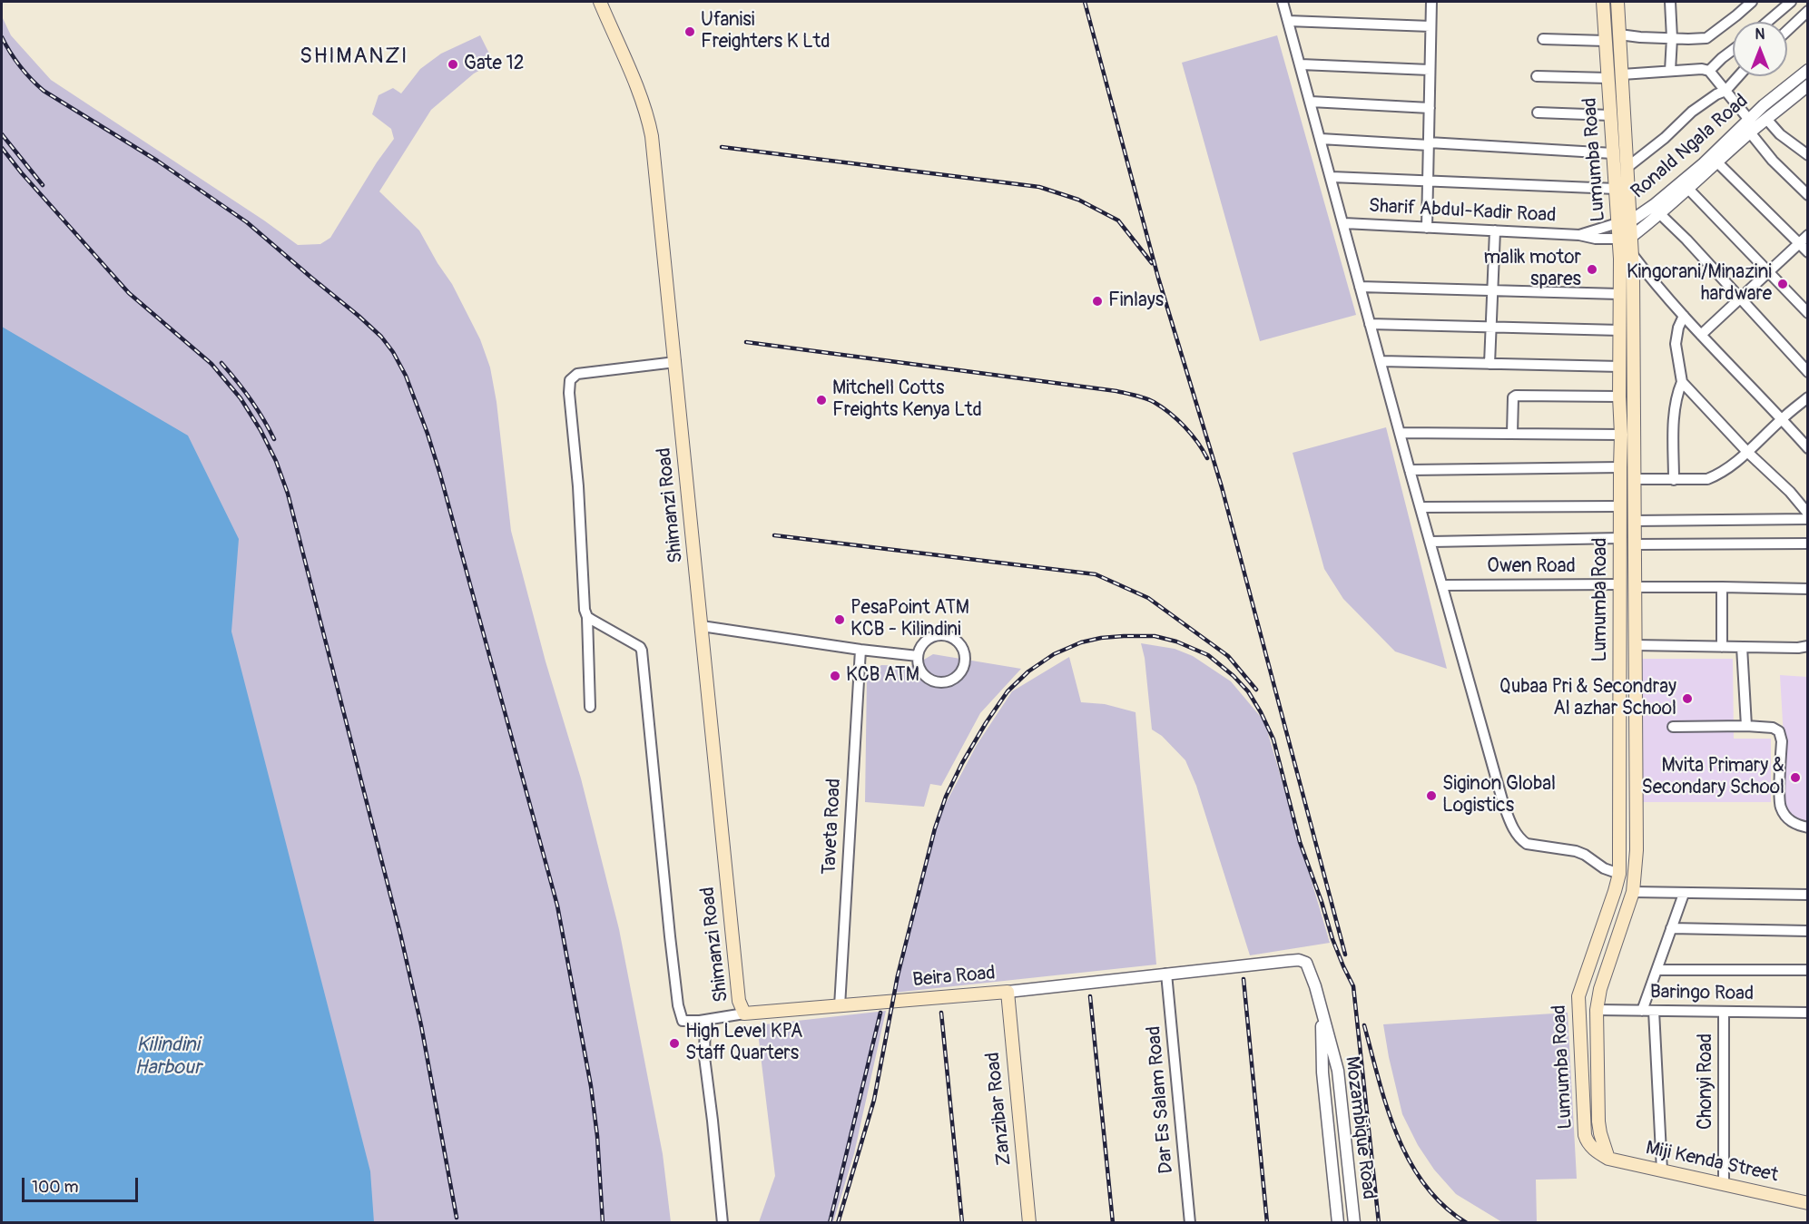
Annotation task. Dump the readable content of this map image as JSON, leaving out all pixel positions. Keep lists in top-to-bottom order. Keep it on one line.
{"streets":{"main road":["Lumumba Road","Shimanzi Road","Beira Road","Zanzibar Road","Miji Kenda Street"],"street":["Ronald Ngala Road","Sharif Abdul-Kadir Road","Owen Road","Taveta Road","Baringo Road","Chonyi Road","Dar Es Salam Road","Mozambique Road"]},"crossings":[["Ronald Ngala Road","Lumumba Road"],["Ronald Ngala Road","Sharif Abdul-Kadir Road"],["Lumumba Road","Sharif Abdul-Kadir Road"],["Lumumba Road","Owen Road"],["Lumumba Road","Baringo Road"],["Lumumba Road","Miji Kenda Street"],["Shimanzi Road","Beira Road"],["Taveta Road","Beira Road"],["Beira Road","Dar Es Salam Road"],["Beira Road","Zanzibar Road"],["Beira Road","Mozambique Road"],["Baringo Road","Chonyi Road"],["Chonyi Road","Miji Kenda Street"],["Dar Es Salam Road","Mozambique Road"]],"districts":["SHIMANZI"],"water":["Kilindini Harbour"],"places":["Ufanisi Freighters K Ltd","Gate 12","malik motor spares","Kingorani/Minazini hardware","Finlays","Mitchell Cotts Freights Kenya Ltd","PesaPoint ATM KCB - Kilindini","KCB ATM","Qubaa Pri & Secondray Al azhar School","Mvita Primary & Secondary School","Siginon Global Logistics","High Level KPA Staff Quarters"],"scale_bar":"100 m","north":"top"}
